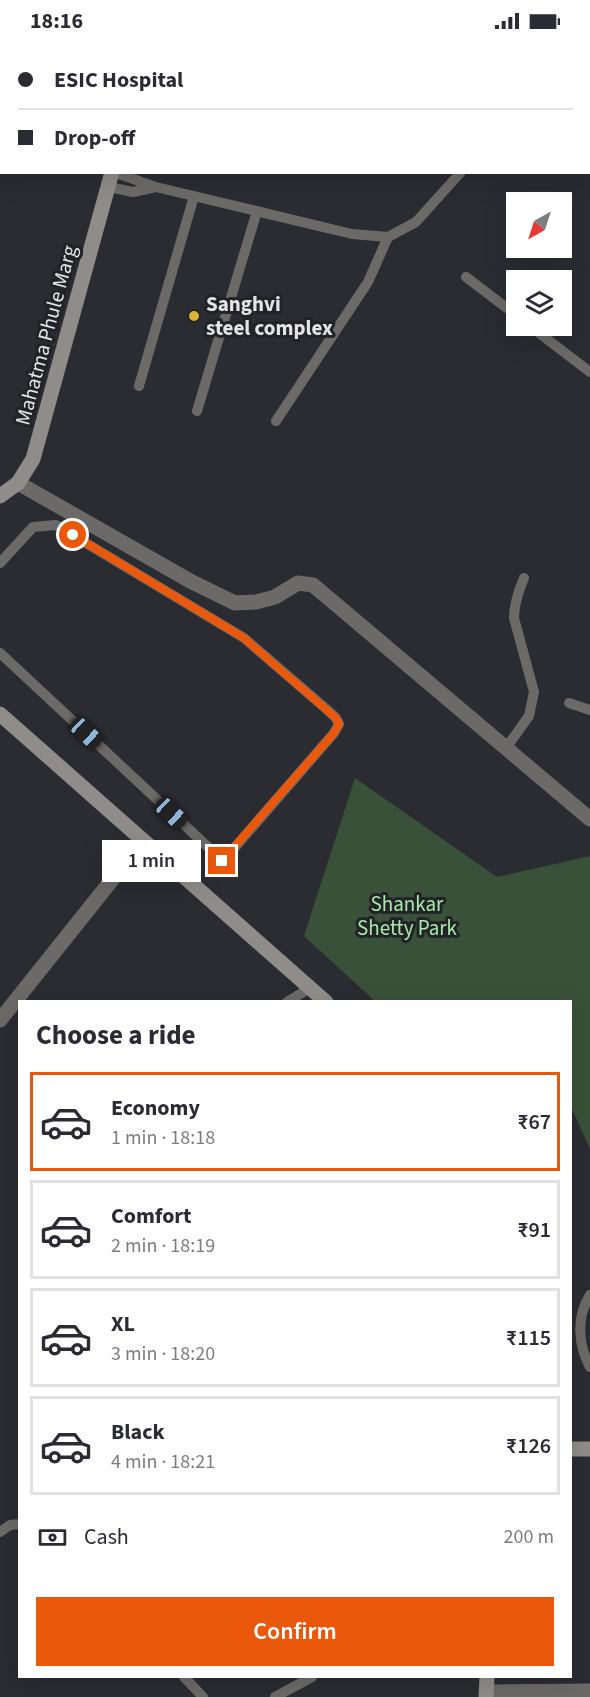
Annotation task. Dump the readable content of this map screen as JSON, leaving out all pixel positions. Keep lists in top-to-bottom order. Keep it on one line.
{"streets":{"street":["Mahatma Phule Marg"]},"parks":["Shankar Shetty Park"],"places":["Sanghvi steel complex"],"north":"bottom left","page":{"status":"18:16","banner":["ESIC Hospital","Drop-off"],"bubble":"1 min","heading":"Choose a ride","list":[{"name":"Economy","note":"1 min · 18:18","value":"₹67"},{"name":"Comfort","note":"2 min · 18:19","value":"₹91"},{"name":"XL","note":"3 min · 18:20","value":"₹115"},{"name":"Black","note":"4 min · 18:21","value":"₹126"}],"pay":["Cash","200 m"],"buttons":"Confirm"}}
